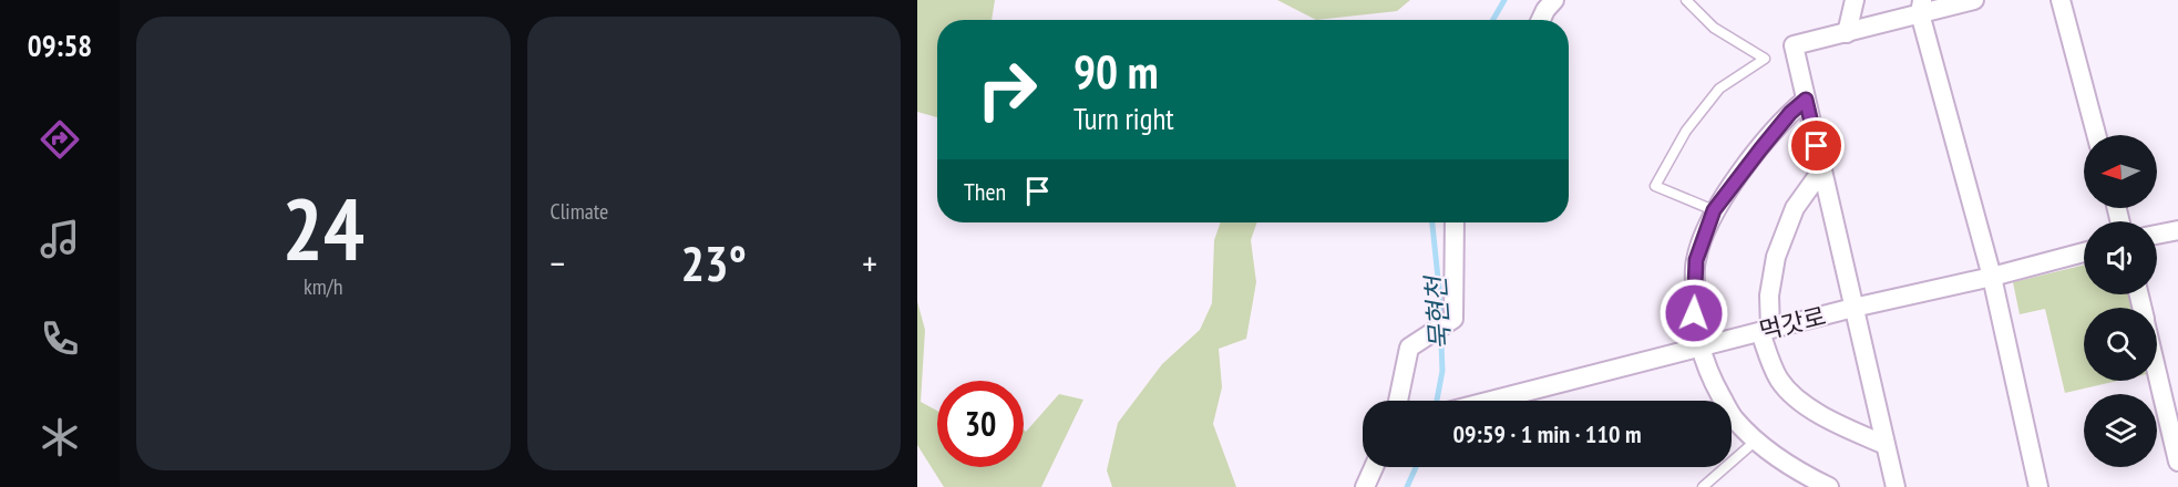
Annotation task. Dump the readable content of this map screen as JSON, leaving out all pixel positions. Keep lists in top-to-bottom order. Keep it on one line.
{"streets":{"street":["먹갓로"]},"water":["묵현천"],"north":"left","page":{"tabs":"09:58","tile":[["24","km/h"],"Climate"],"turn":["90 m","Turn right"],"then":"Then","heat":["−","23°","+"],"limit":"30","trip":"09:59 · 1 min · 110 m"}}
